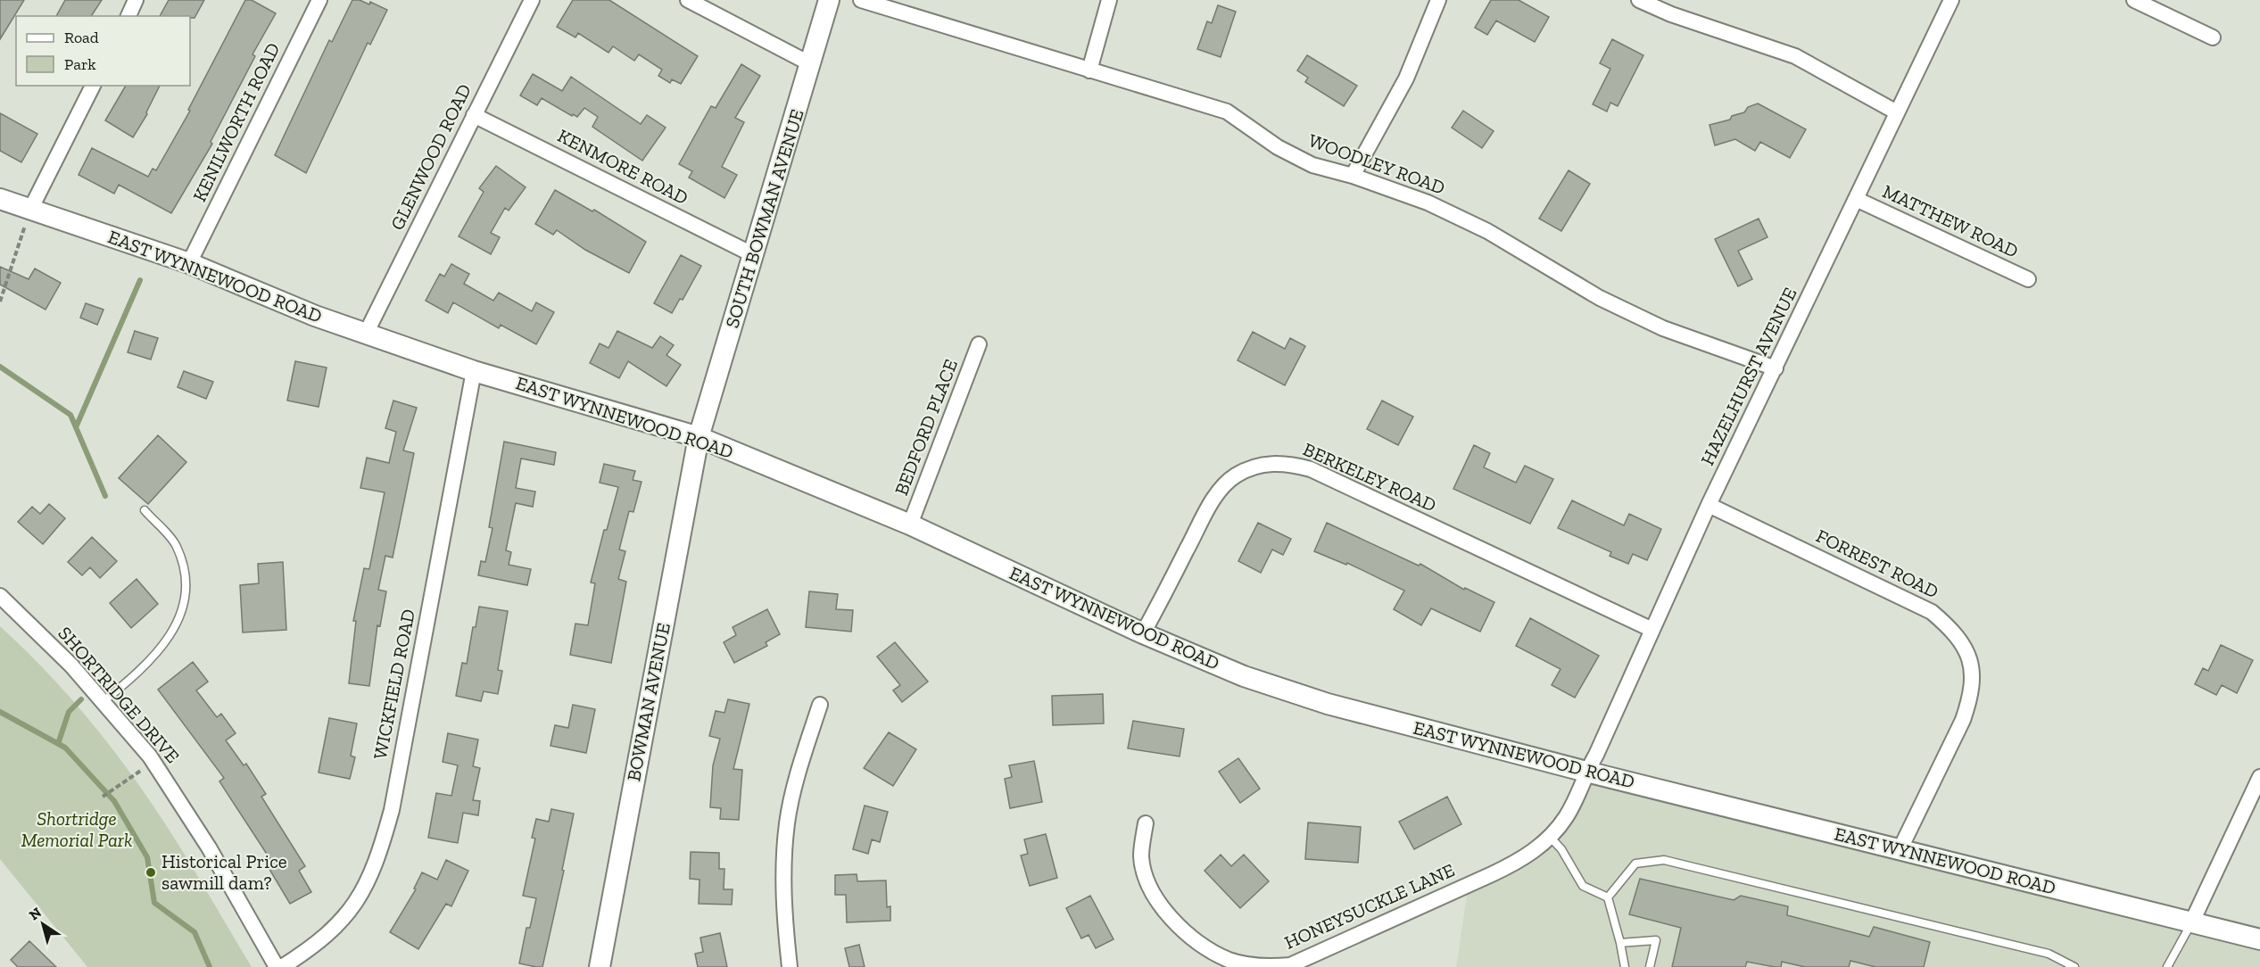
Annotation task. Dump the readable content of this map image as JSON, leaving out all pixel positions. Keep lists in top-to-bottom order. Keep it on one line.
{"streets":{"street":["KENILWORTH ROAD","GLENWOOD ROAD","WOODLEY ROAD","KENMORE ROAD","SOUTH BOWMAN AVENUE","MATTHEW ROAD","EAST WYNNEWOOD ROAD","HAZELHURST AVENUE","BEDFORD PLACE","BERKELEY ROAD","FORREST ROAD","WICKFIELD ROAD","SHORTRIDGE DRIVE","BOWMAN AVENUE","HONEYSUCKLE LANE"]},"crossings":[["KENILWORTH ROAD","EAST WYNNEWOOD ROAD"],["GLENWOOD ROAD","KENMORE ROAD"],["GLENWOOD ROAD","EAST WYNNEWOOD ROAD"],["WOODLEY ROAD","HAZELHURST AVENUE"],["KENMORE ROAD","SOUTH BOWMAN AVENUE"],["SOUTH BOWMAN AVENUE","EAST WYNNEWOOD ROAD"],["SOUTH BOWMAN AVENUE","BOWMAN AVENUE"],["MATTHEW ROAD","HAZELHURST AVENUE"],["EAST WYNNEWOOD ROAD","HAZELHURST AVENUE"],["EAST WYNNEWOOD ROAD","BEDFORD PLACE"],["EAST WYNNEWOOD ROAD","BERKELEY ROAD"],["EAST WYNNEWOOD ROAD","FORREST ROAD"],["EAST WYNNEWOOD ROAD","WICKFIELD ROAD"],["EAST WYNNEWOOD ROAD","BOWMAN AVENUE"],["EAST WYNNEWOOD ROAD","HONEYSUCKLE LANE"],["HAZELHURST AVENUE","BERKELEY ROAD"],["HAZELHURST AVENUE","FORREST ROAD"],["HAZELHURST AVENUE","HONEYSUCKLE LANE"]],"parks":["Shortridge Memorial Park"],"places":["Historical Price sawmill dam?"],"legend":["Road","Park"],"north":"top left"}
